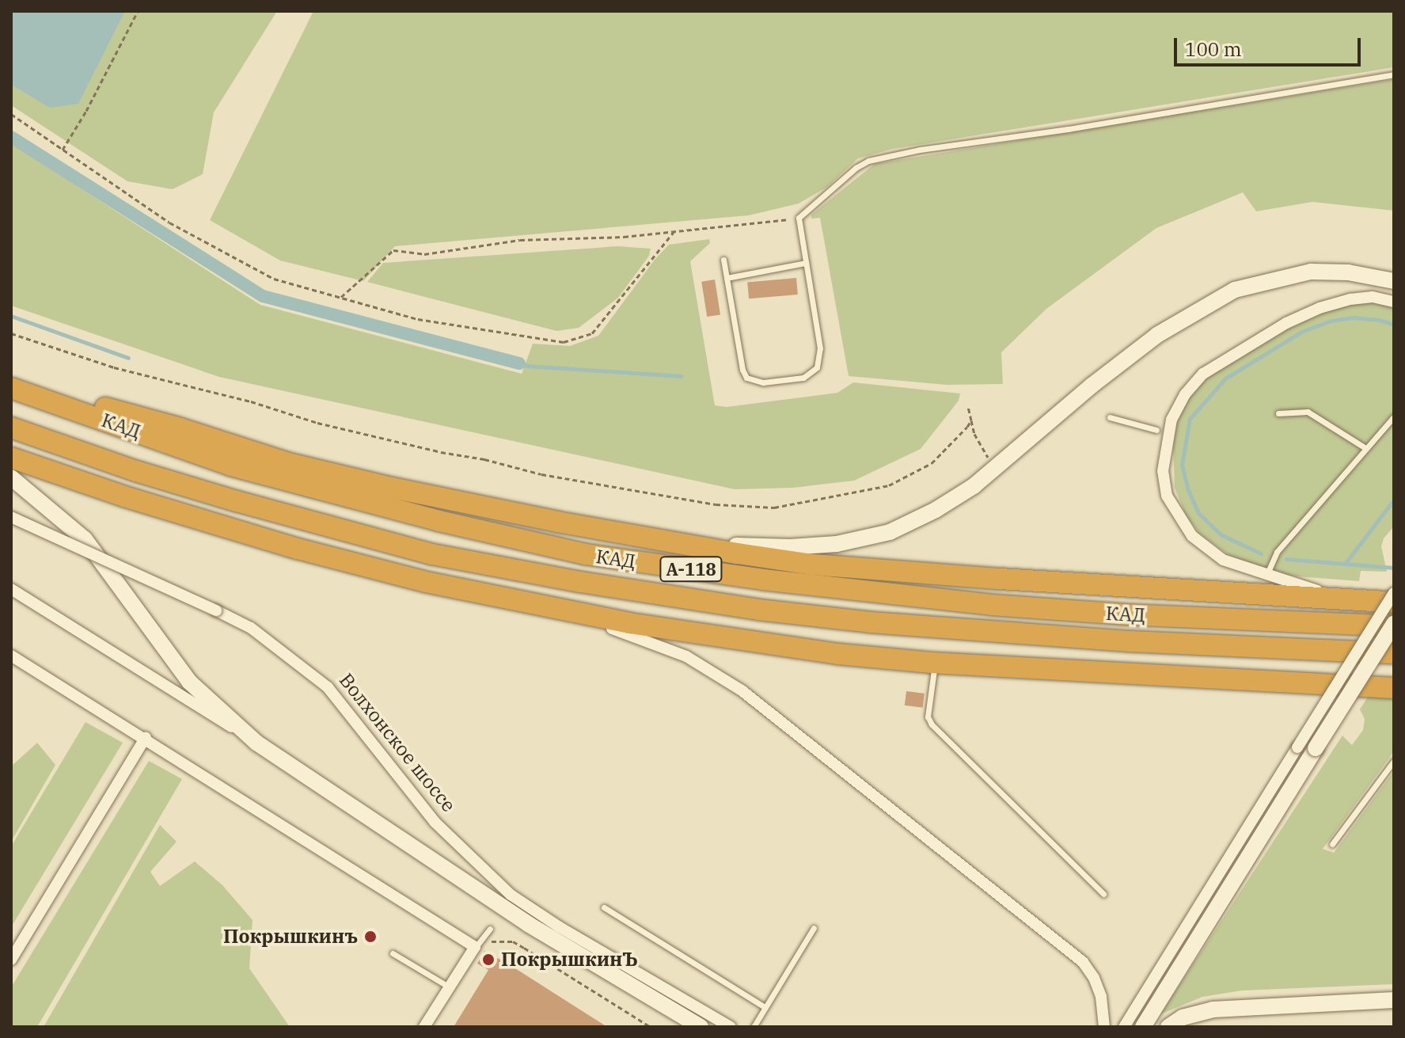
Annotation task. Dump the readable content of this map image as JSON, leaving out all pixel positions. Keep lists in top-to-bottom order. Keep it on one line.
{"streets":{"highway":["КАД","А-118"],"street":["Волхонское шоссе"]},"places":["Покрышкинъ","ПокрышкинЪ"],"scale_bar":"100 m"}
